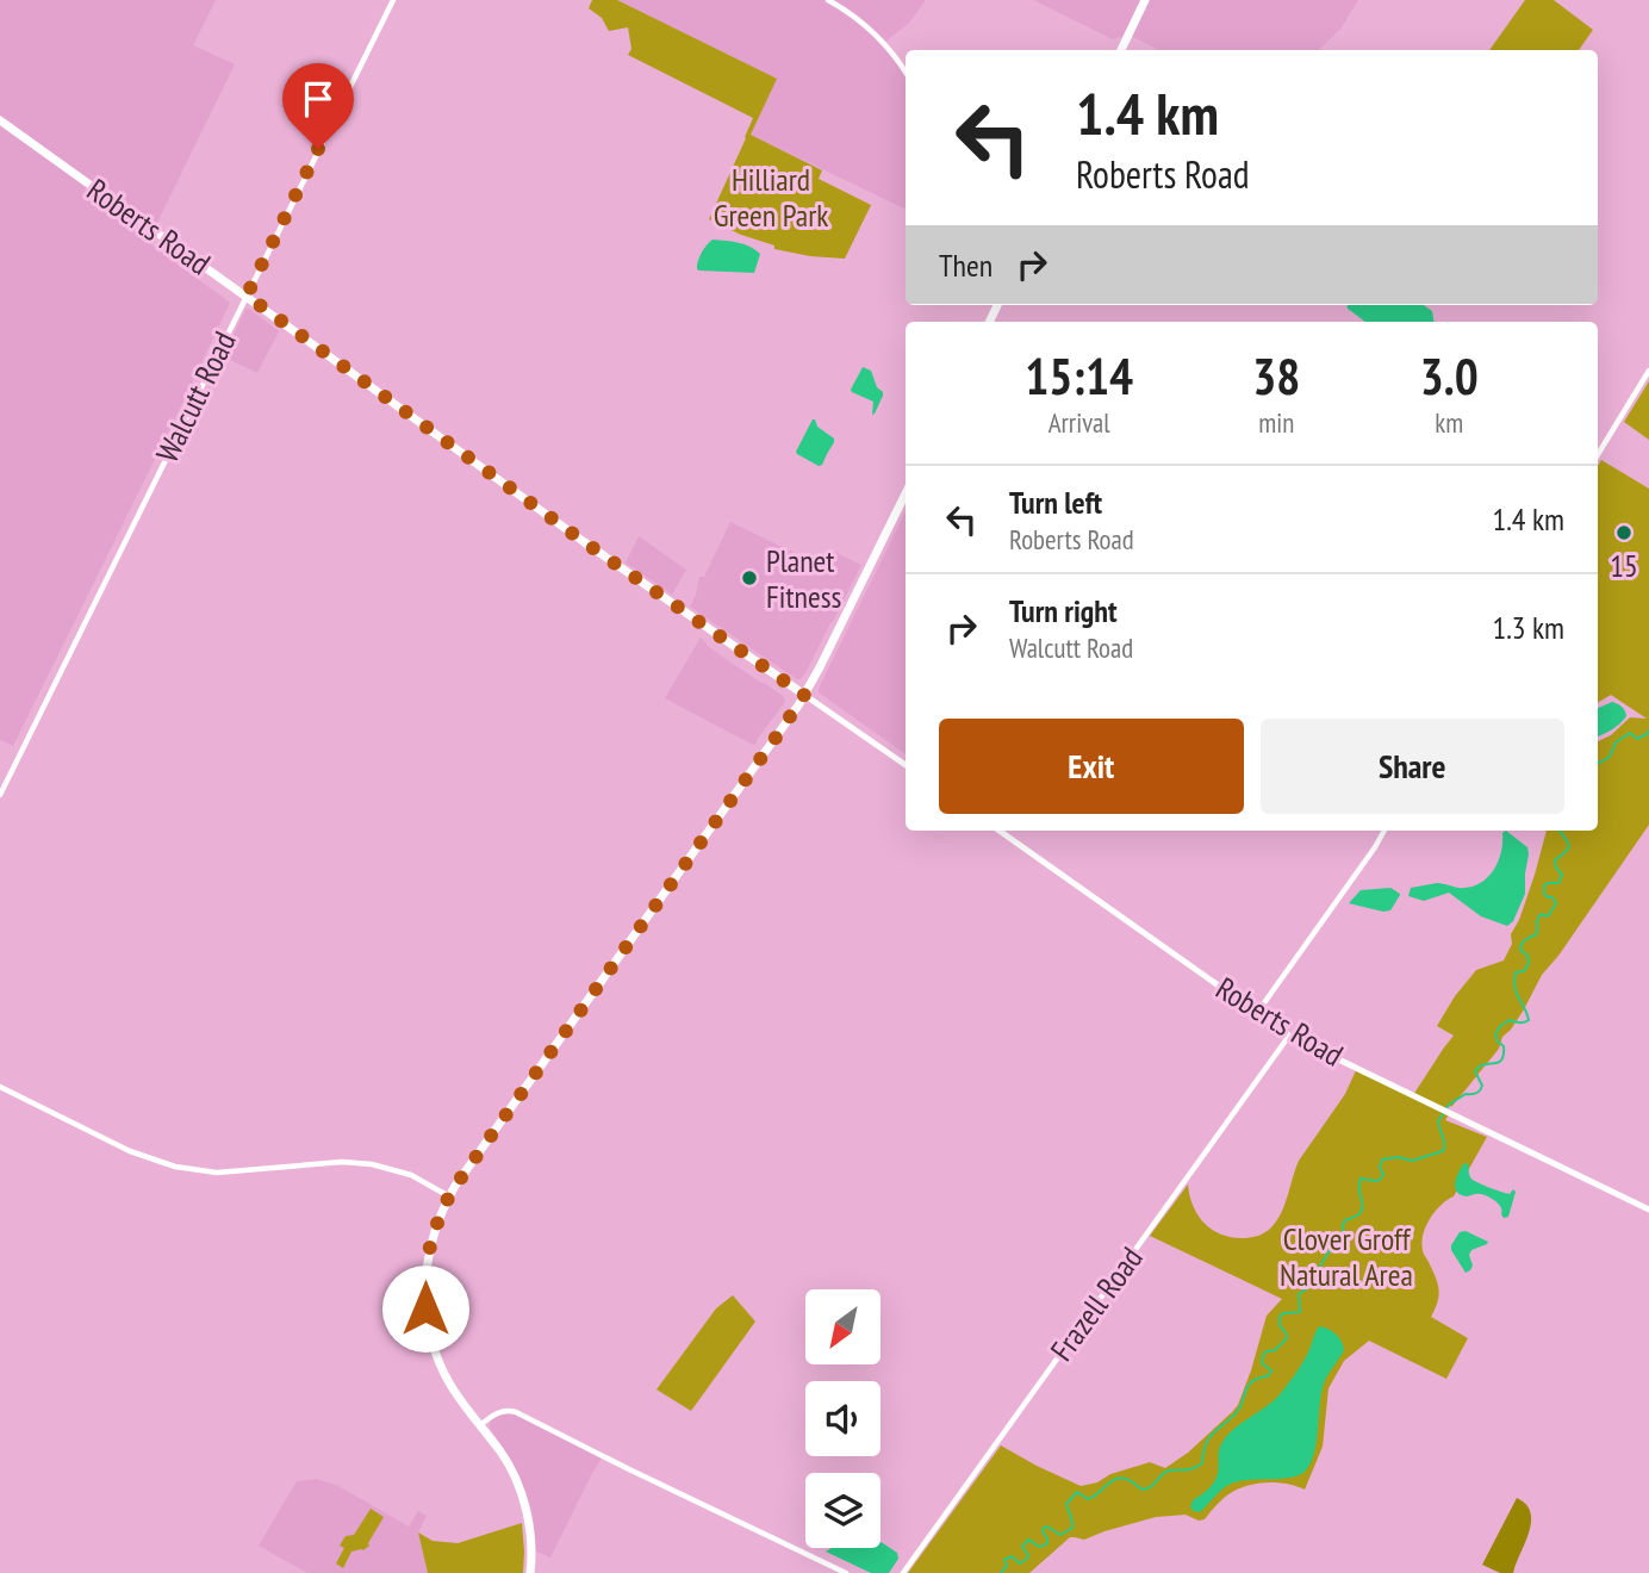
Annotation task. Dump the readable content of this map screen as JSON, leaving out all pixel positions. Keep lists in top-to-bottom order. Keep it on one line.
{"streets":{"main road":["Roberts Road"],"street":["Walcutt Road","Frazell Road"]},"crossings":[["Roberts Road","Walcutt Road"],["Roberts Road","Frazell Road"]],"parks":["Hilliard Green Park","Clover Groff Natural Area"],"places":["15","Planet Fitness"],"north":"bottom left","page":{"turn":["1.4 km","Roberts Road"],"then":"Then","eta":["15:14","Arrival","38","min","3.0","km"],"list":[{"name":"Turn left","note":"Roberts Road","value":"1.4 km"},{"name":"Turn right","note":"Walcutt Road","value":"1.3 km"}],"buttons":["Exit","Share"]}}
